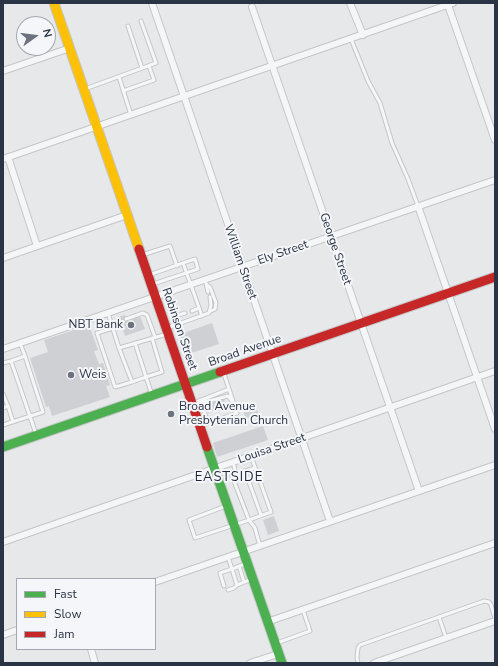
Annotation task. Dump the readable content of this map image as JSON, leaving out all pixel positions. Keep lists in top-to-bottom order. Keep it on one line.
{"streets":{"street":["George Street","Ely Street","William Street","Robinson Street","Broad Avenue","Louisa Street"]},"crossings":[["George Street","Ely Street"],["George Street","Broad Avenue"],["George Street","Louisa Street"],["Ely Street","William Street"],["Ely Street","Robinson Street"],["William Street","Broad Avenue"],["William Street","Louisa Street"],["Robinson Street","Broad Avenue"],["Robinson Street","Louisa Street"]],"districts":["EASTSIDE"],"places":["NBT Bank","Weis","Broad Avenue Presbyterian Church"],"legend":["Fast","Slow","Jam"],"north":"right"}
